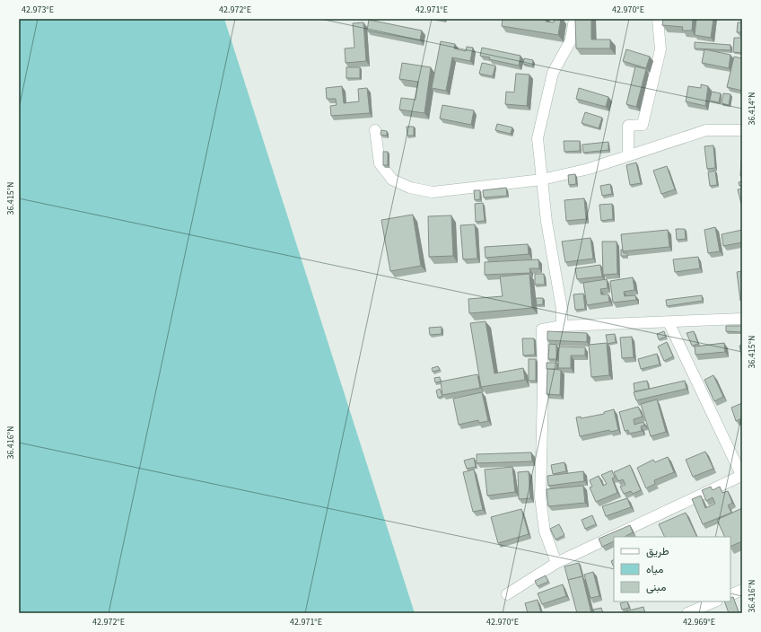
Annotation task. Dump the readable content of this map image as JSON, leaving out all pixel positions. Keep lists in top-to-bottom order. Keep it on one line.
{"legend":["طريق","مياه","مبنى"],"coordinates":["42.973°E","42.972°E","42.971°E","42.970°E","36.414°N","36.415°N","36.416°N","42.969°E"]}
